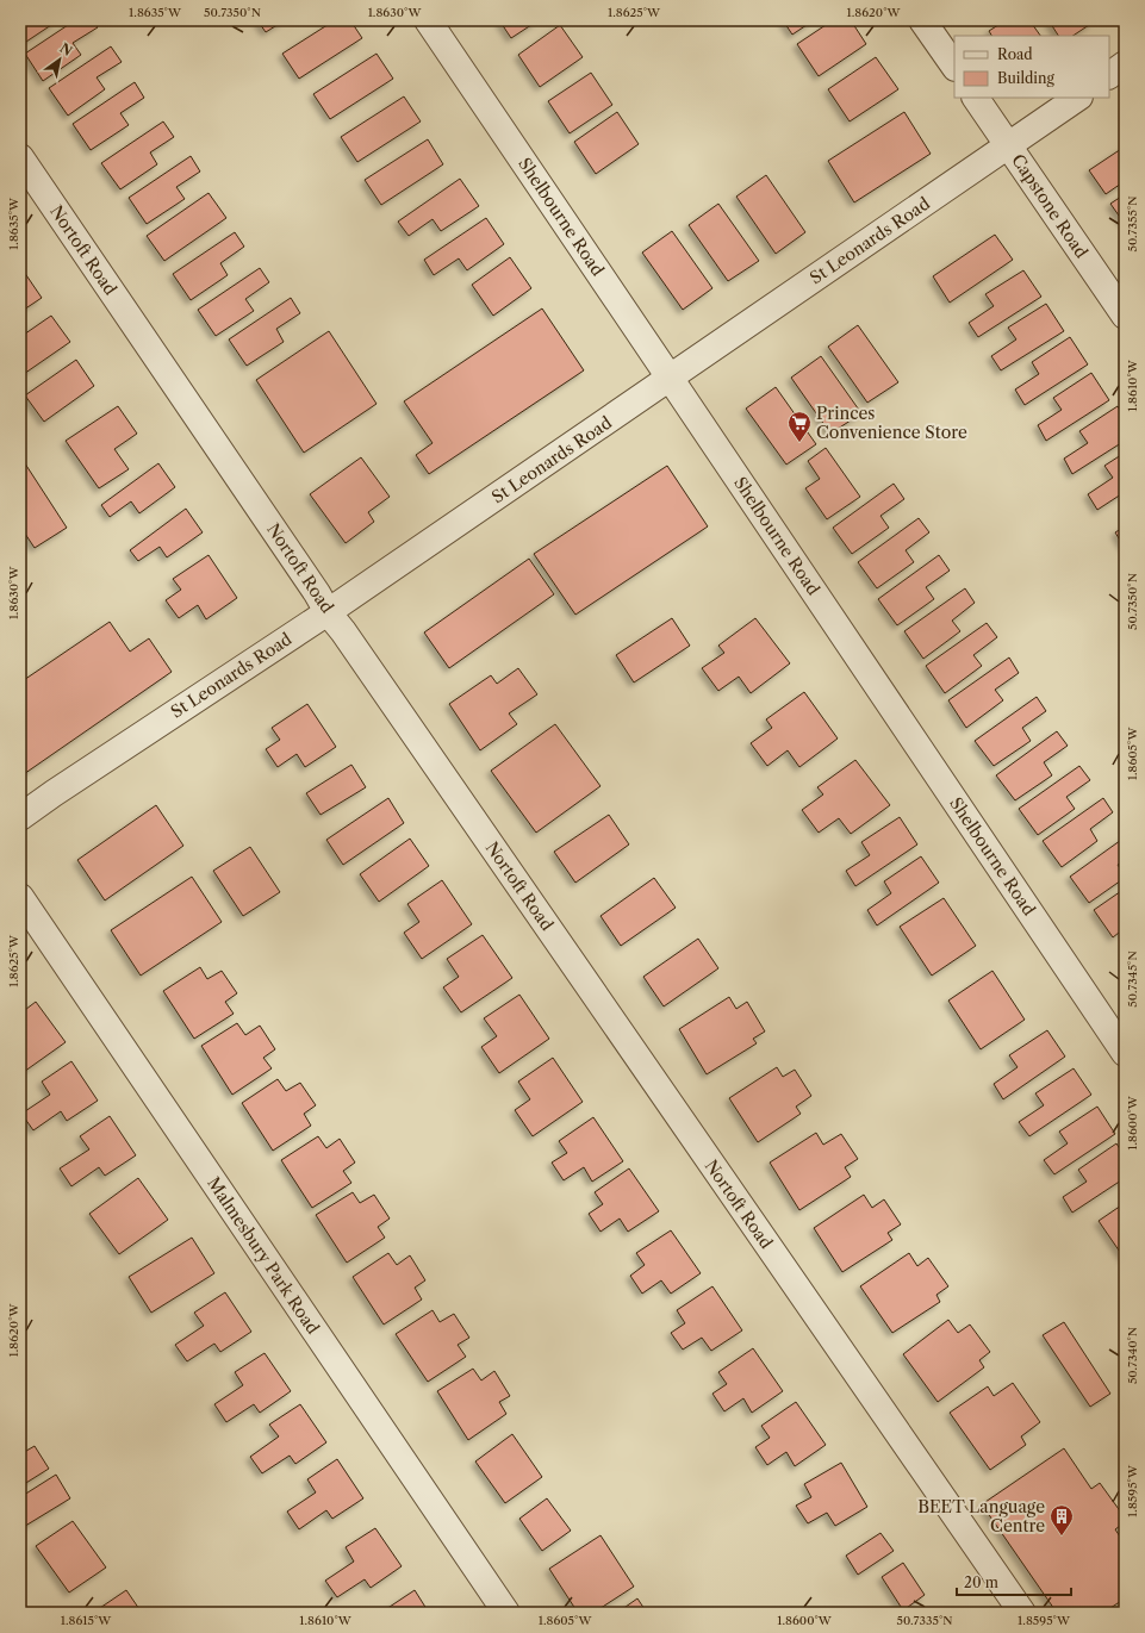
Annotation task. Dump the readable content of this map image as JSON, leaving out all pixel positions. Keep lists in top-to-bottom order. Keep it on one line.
{"streets":{"street":["Capstone Road","Shelbourne Road","St Leonards Road","Nortoft Road","Malmesbury Park Road"]},"crossings":[["Capstone Road","St Leonards Road"],["Shelbourne Road","St Leonards Road"],["St Leonards Road","Nortoft Road"]],"places":{"supermarket":["Princes Convenience Store"],"building":["BEET Language Centre"]},"legend":["Road","Building"],"scale_bar":"20 m","north":"top right","coordinates":["1.8635°W","50.7350°N","1.8630°W","1.8625°W","1.8620°W","50.7355°N","1.8610°W","1.8605°W","50.7345°N","1.8600°W","50.7340°N","1.8595°W","1.8615°W","50.7335°N"]}
